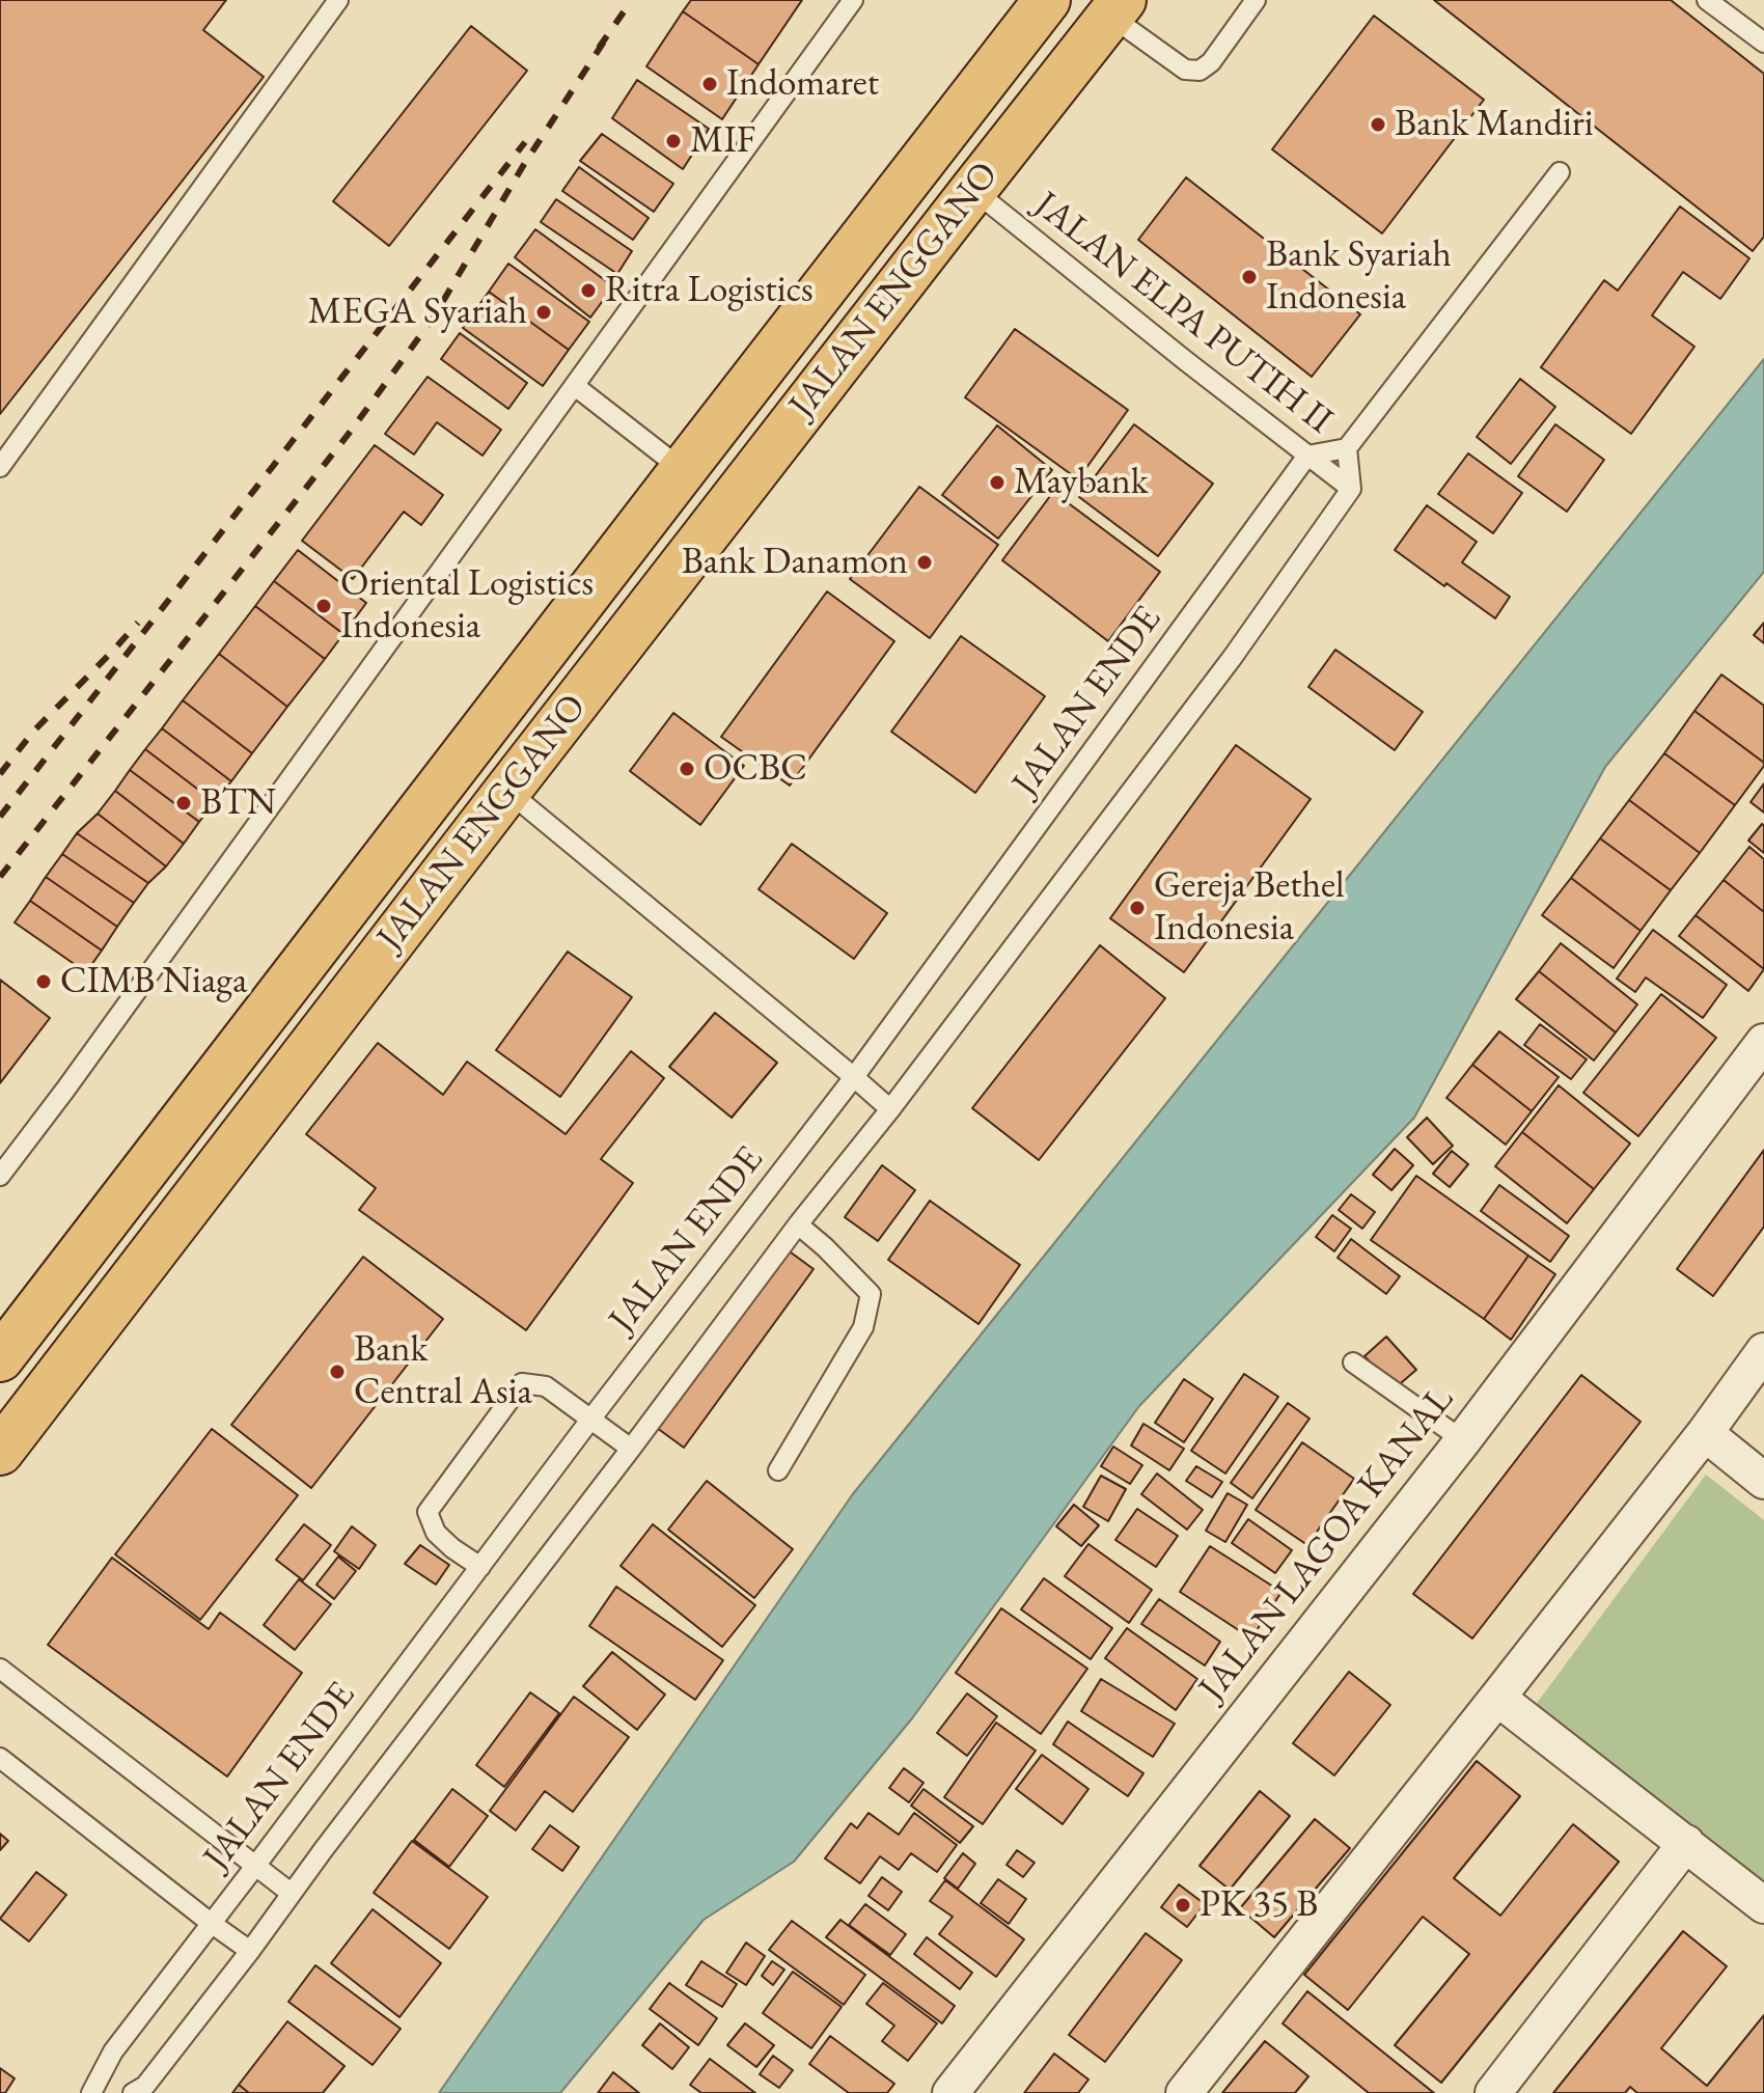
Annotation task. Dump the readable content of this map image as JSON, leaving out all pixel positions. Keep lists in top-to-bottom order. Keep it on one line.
{"streets":{"highway":["JALAN ENGGANO"],"street":["JALAN LAGOA KANAL"],"lane":["JALAN ELPA PUTIH II","JALAN ENDE"]},"crossings":[["JALAN ENGGANO","JALAN ELPA PUTIH II"],["JALAN ELPA PUTIH II","JALAN ENDE"]],"places":["Indomaret","Bank Mandiri","MIF","Bank Syariah Indonesia","Ritra Logistics","MEGA Syariah","Maybank","Bank Danamon","Oriental Logistics Indonesia","OCBC","BTN","Gereja Bethel Indonesia","CIMB Niaga","Bank Central Asia","PK 35 B"]}
